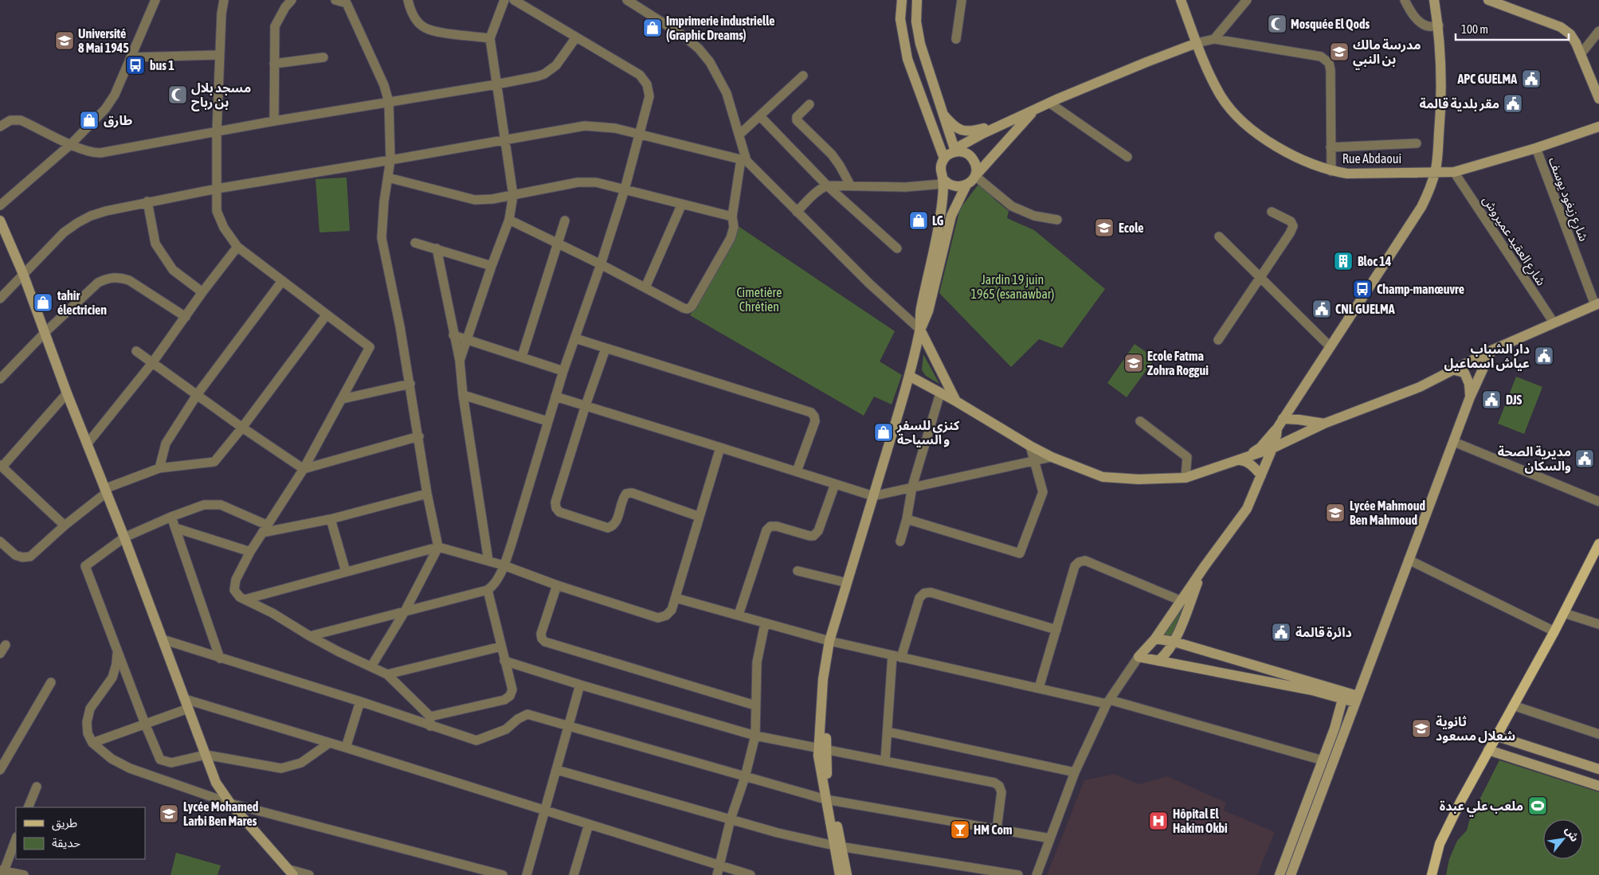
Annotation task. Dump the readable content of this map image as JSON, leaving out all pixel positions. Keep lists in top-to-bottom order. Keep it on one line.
{"streets":{"street":["Rue Abdaoui","شارع زيغود يوسف","شارع العقيد عميروش"]},"crossings":[["Rue Abdaoui","شارع زيغود يوسف"],["Rue Abdaoui","شارع العقيد عميروش"]],"parks":["Jardin 19 juin 1965 (esanawbar)","Cimetière Chrétien"],"places":{"mosque":["Mosquée El Qods","مسجد بلال بن رباح"],"shop":["Imprimerie industrielle (Graphic Dreams)","طارق","LG","tahir électricien","كنزي للسفر و السياحة"],"school or university":["Université 8 Mai 1945","مدرسة مالك بن النبي","Ecole","Ecole Fatma Zohra Roggui","Lycée Mahmoud Ben Mahmoud","ثانوية شعلال مسعود","Lycée Mohamed Larbi Ben Mares"],"bus stop":["bus 1","Champ-manœuvre"],"public building":["APC GUELMA","مقر بلدية قالمة","CNL GUELMA","دار الشباب عياش اسماعيل","DJS","مديرية الصحة والسكان","دائرة قالمة"],"building":["Bloc 14"],"sports":["ملعب علي عبدة"],"hospital":["Hôpital El Hakim Okbi"],"bar":["HM Com"]},"legend":["طريق","حديقة"],"scale_bar":"100 m","north":"top right"}
